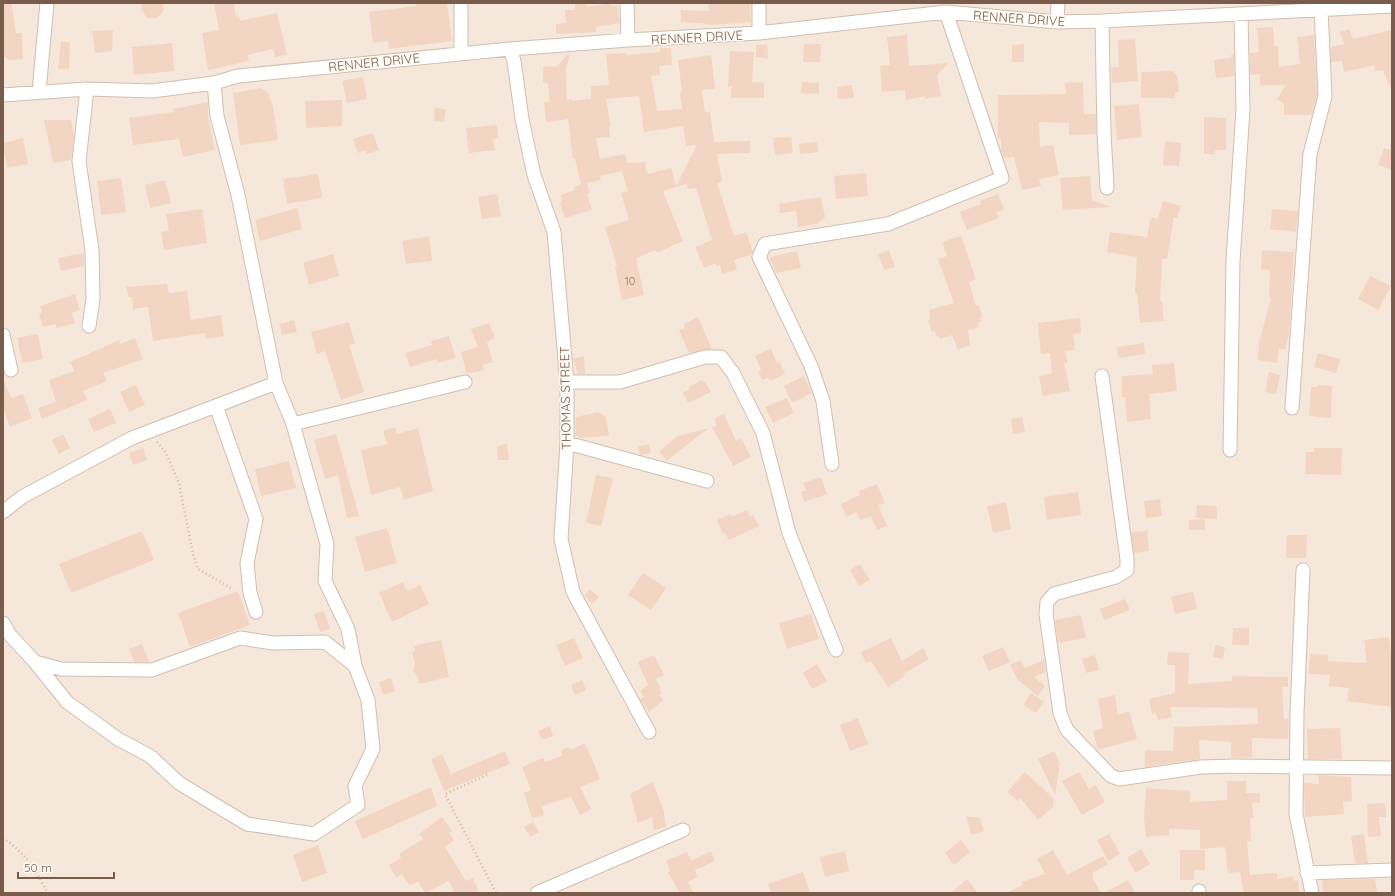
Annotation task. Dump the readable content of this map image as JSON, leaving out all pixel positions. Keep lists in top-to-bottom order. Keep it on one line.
{"streets":{"street":["RENNER DRIVE","THOMAS STREET"]},"crossings":[["RENNER DRIVE","THOMAS STREET"]],"house_numbers":["10"],"scale_bar":"50 m"}
